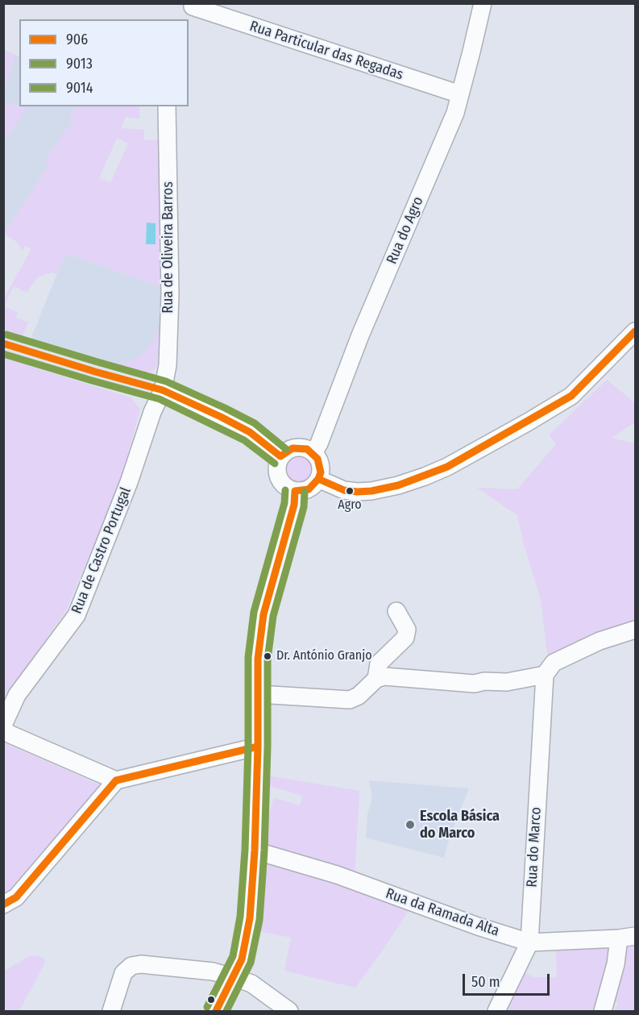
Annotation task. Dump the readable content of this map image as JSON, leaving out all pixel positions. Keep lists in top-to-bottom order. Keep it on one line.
{"streets":{"street":["Rua Particular das Regadas","Rua do Agro","Rua de Oliveira Barros","Rua de Castro Portugal","Rua do Marco","Rua da Ramada Alta"]},"crossings":[["Rua Particular das Regadas","Rua do Agro"],["Rua de Oliveira Barros","Rua de Castro Portugal"],["Rua do Marco","Rua da Ramada Alta"]],"places":["Agro","Dr. António Granjo","Escola Básica do Marco"],"lines":["transit line 906","transit line 9014","transit line 9013"],"legend":["906","9013","9014"],"scale_bar":"50 m"}
